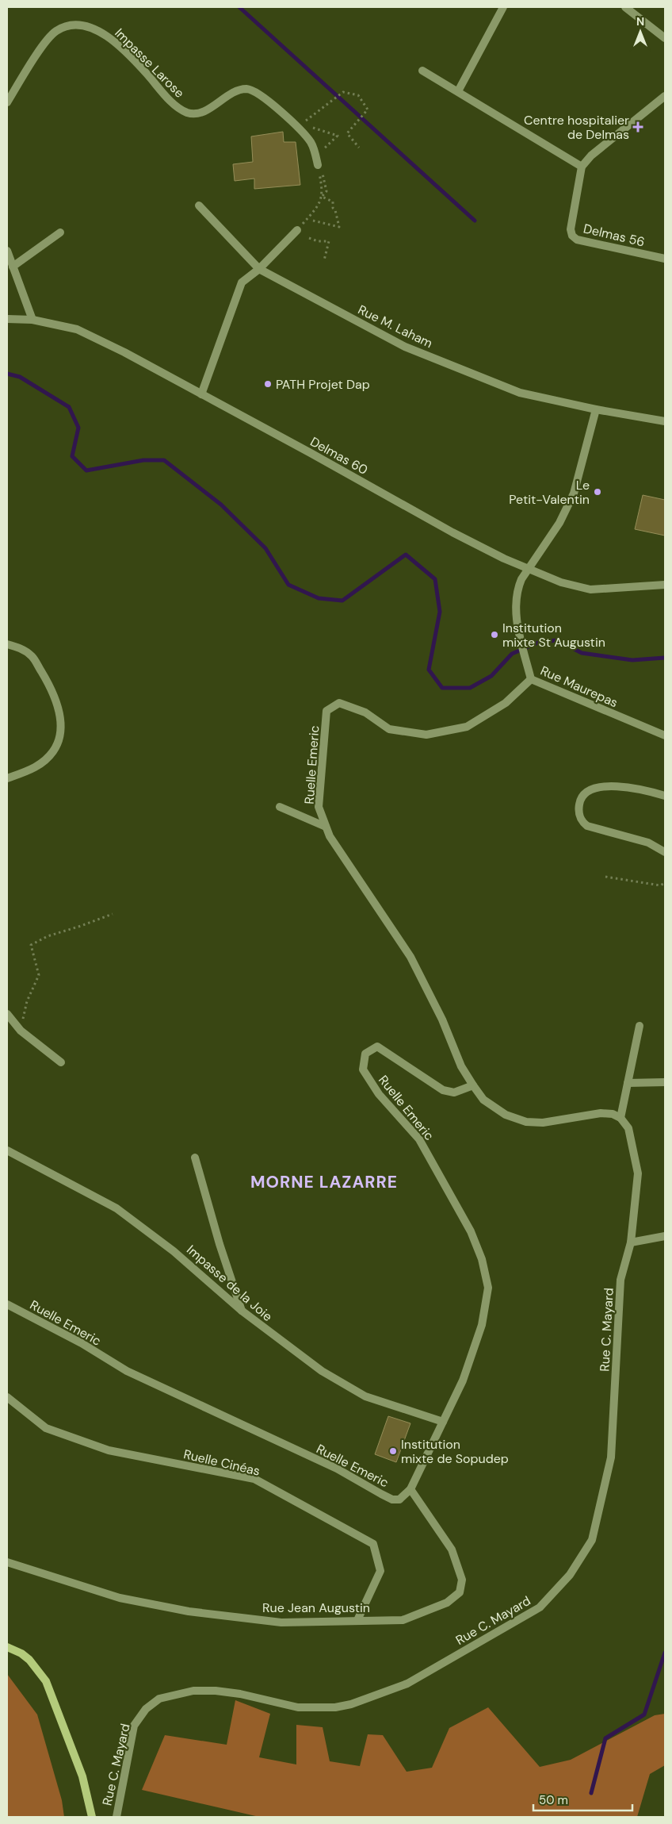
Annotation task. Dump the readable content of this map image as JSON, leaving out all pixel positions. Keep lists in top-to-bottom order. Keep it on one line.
{"streets":{"street":["Impasse Larose","Delmas 56","Rue M. Laham","Delmas 60","Rue Maurepas","Ruelle Emeric","Impasse de la Joie","Rue C. Mayard","Ruelle Cinéas","Rue Jean Augustin"]},"crossings":[["Rue M. Laham","Rue Maurepas"],["Delmas 60","Rue Maurepas"],["Rue Maurepas","Ruelle Emeric"],["Ruelle Emeric","Impasse de la Joie"],["Ruelle Emeric","Rue Jean Augustin"],["Ruelle Cinéas","Rue Jean Augustin"]],"districts":["MORNE LAZARRE"],"places":{"health":["Centre hospitalier de Delmas"],"other":["PATH Projet Dap","Le Petit-Valentin","Institution mixte St Augustin","Institution mixte de Sopudep"]},"scale_bar":"50 m","north":"top"}
